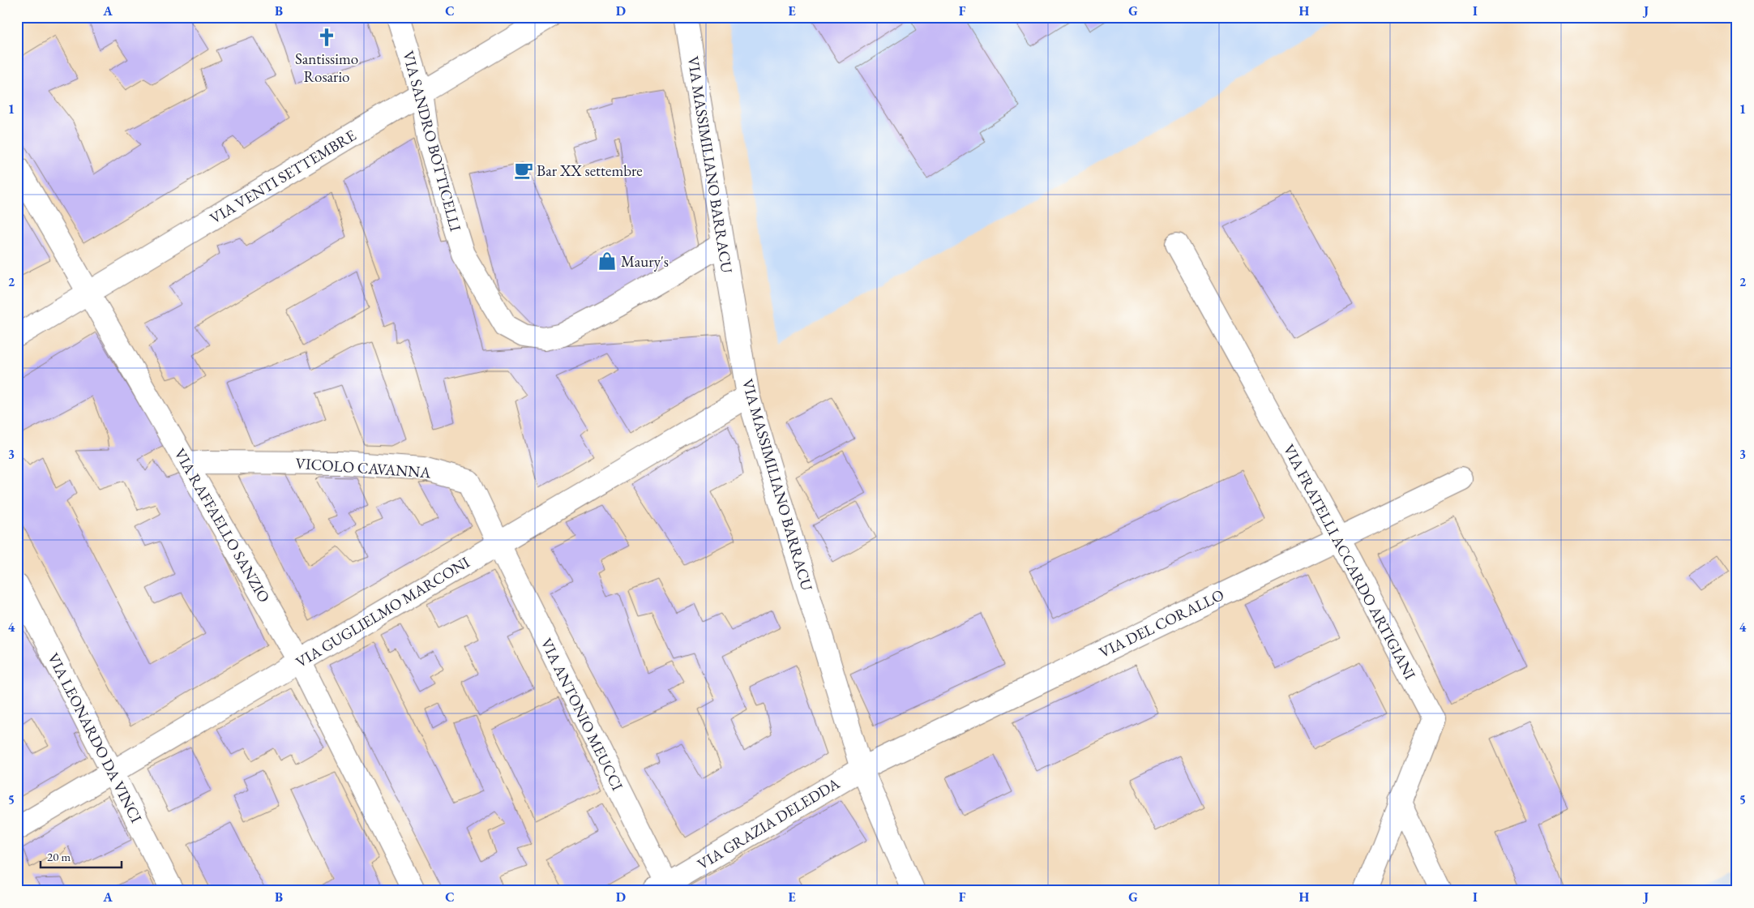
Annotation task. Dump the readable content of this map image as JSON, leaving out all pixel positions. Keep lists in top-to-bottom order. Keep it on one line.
{"streets":{"street":["VIA SANDRO BOTTICELLI","VIA MASSIMILIANO BARRACU","VIA VENTI SETTEMBRE","VICOLO CAVANNA","VIA RAFFAELLO SANZIO","VIA FRATELLI ACCARDO ARTIGIANI","VIA GUGLIELMO MARCONI","VIA DEL CORALLO","VIA ANTONIO MEUCCI","VIA LEONARDO DA VINCI","VIA GRAZIA DELEDDA"]},"crossings":[["VIA SANDRO BOTTICELLI","VIA MASSIMILIANO BARRACU"],["VIA SANDRO BOTTICELLI","VIA VENTI SETTEMBRE"],["VIA MASSIMILIANO BARRACU","VIA GUGLIELMO MARCONI"],["VIA MASSIMILIANO BARRACU","VIA DEL CORALLO"],["VIA MASSIMILIANO BARRACU","VIA GRAZIA DELEDDA"],["VIA VENTI SETTEMBRE","VIA RAFFAELLO SANZIO"],["VICOLO CAVANNA","VIA RAFFAELLO SANZIO"],["VICOLO CAVANNA","VIA GUGLIELMO MARCONI"],["VICOLO CAVANNA","VIA ANTONIO MEUCCI"],["VIA RAFFAELLO SANZIO","VIA GUGLIELMO MARCONI"],["VIA FRATELLI ACCARDO ARTIGIANI","VIA DEL CORALLO"],["VIA GUGLIELMO MARCONI","VIA ANTONIO MEUCCI"],["VIA GUGLIELMO MARCONI","VIA LEONARDO DA VINCI"],["VIA DEL CORALLO","VIA GRAZIA DELEDDA"],["VIA ANTONIO MEUCCI","VIA GRAZIA DELEDDA"]],"places":{"church":["Santissimo Rosario"],"cafe":["Bar XX settembre"],"shop":["Maury's"]},"scale_bar":"20 m","grid":{"columns":["A","B","C","D","E","F","G","H","I","J"],"rows":["1","2","3","4","5"]}}
